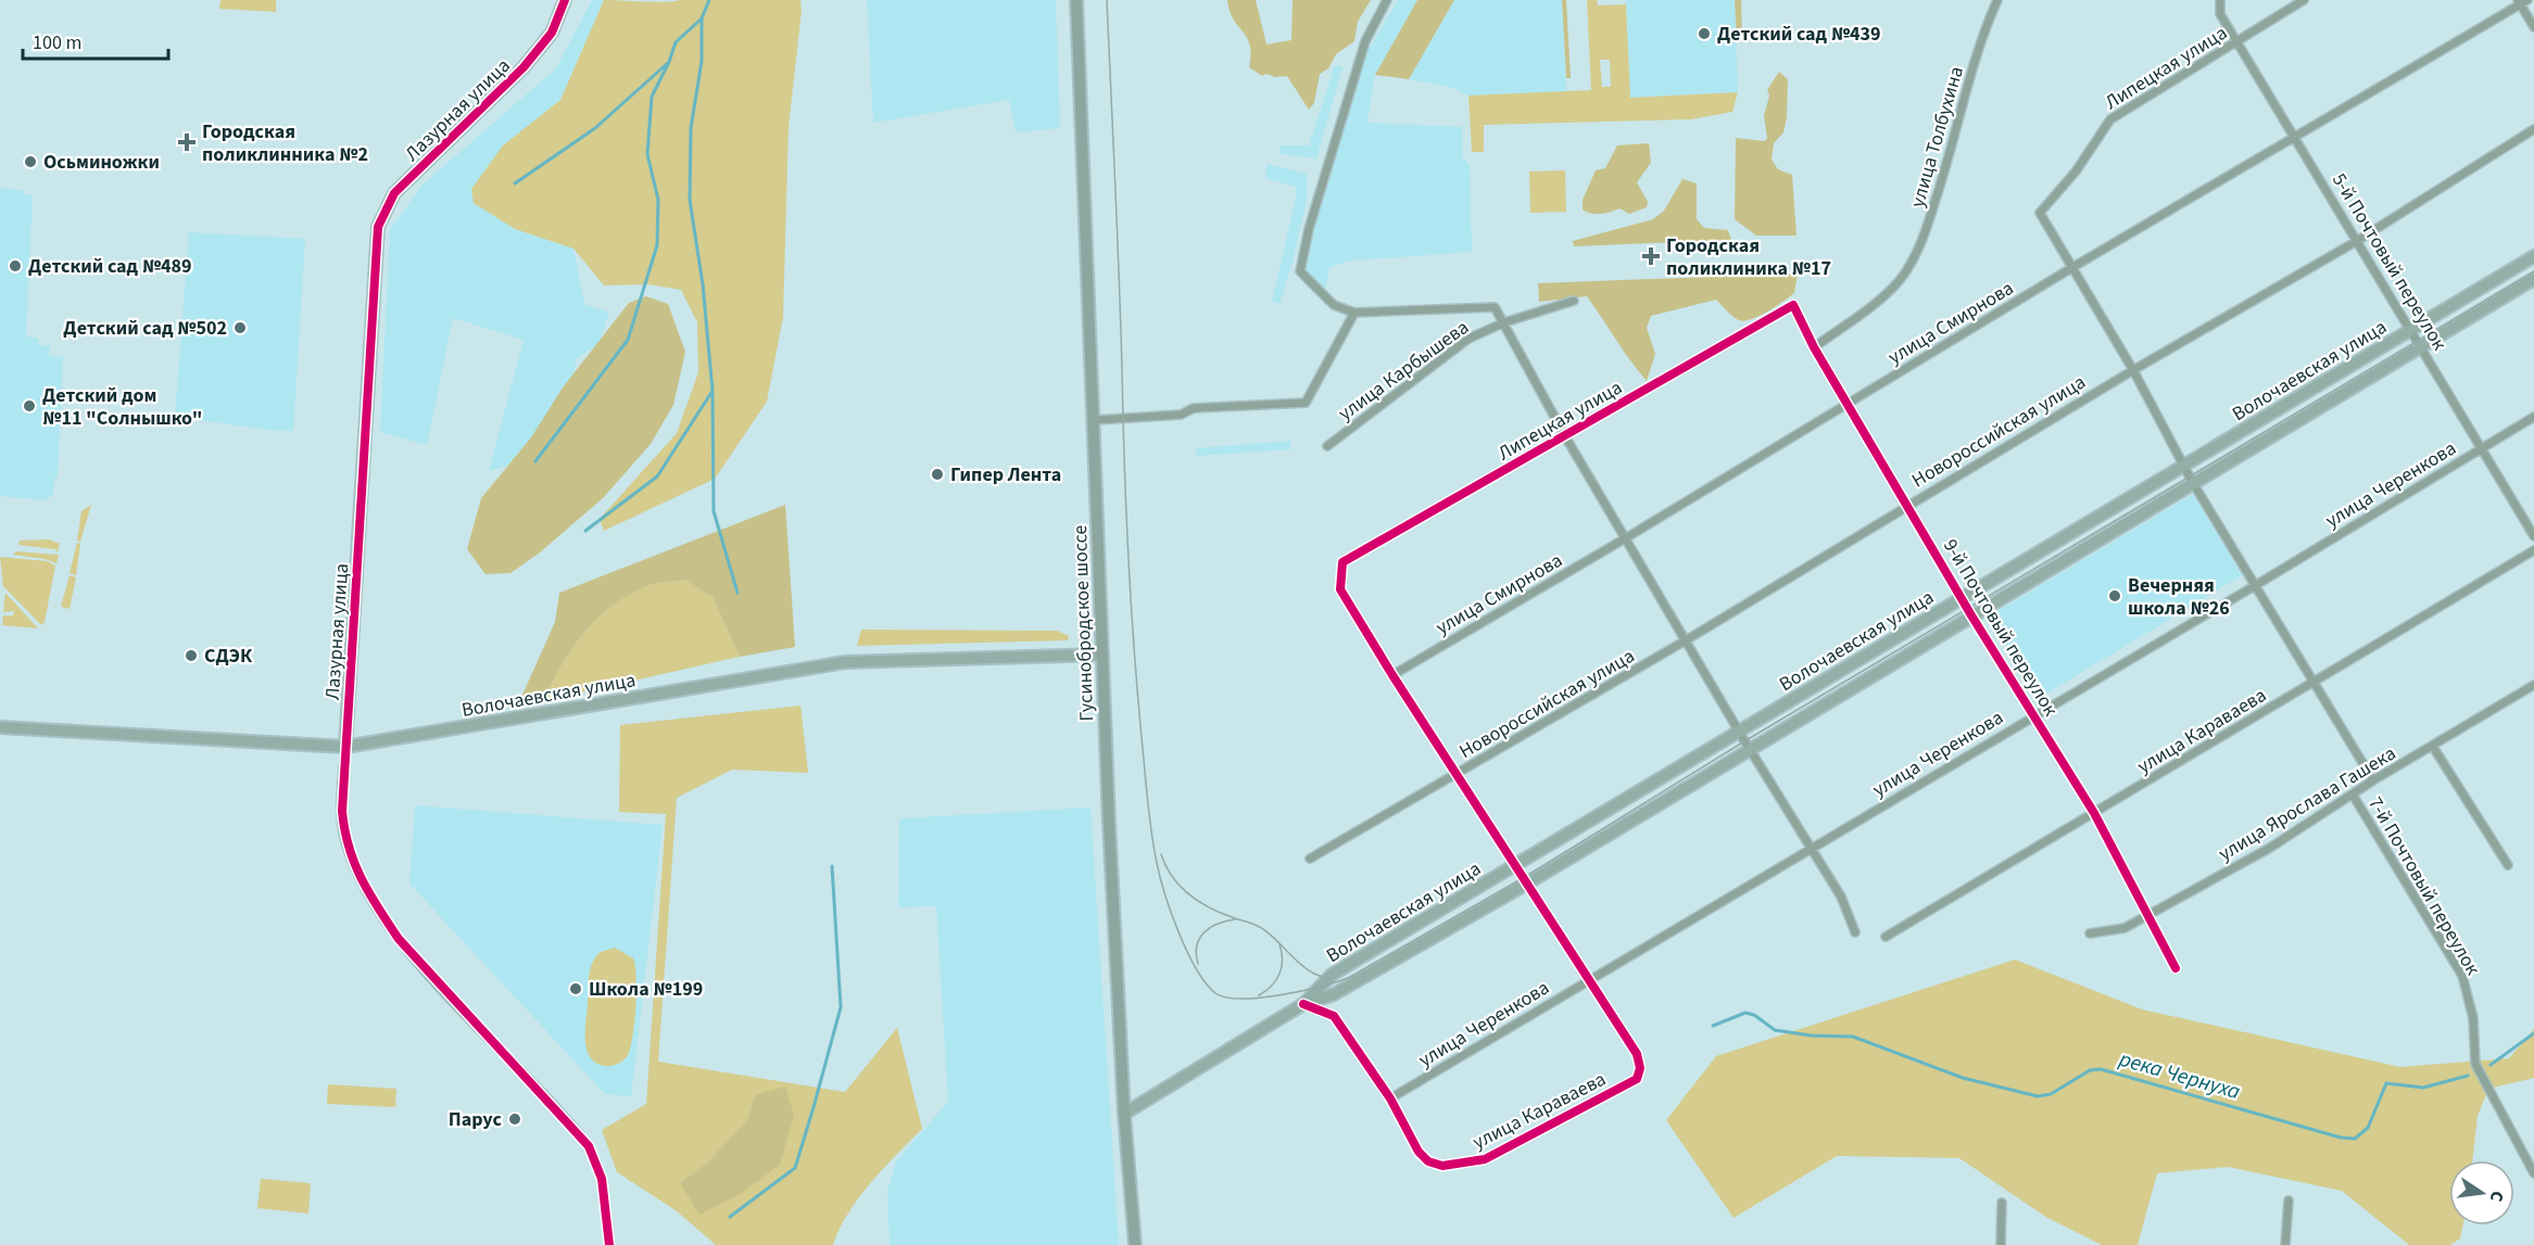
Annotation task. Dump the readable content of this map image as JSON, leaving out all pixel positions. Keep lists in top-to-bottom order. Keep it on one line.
{"streets":{"main road":["Лазурная улица","Волочаевская улица","Гусинобродское шоссе"],"street":["Липецкая улица","улица Толбухина","5-й Почтовый переулок","улица Смирнова","улица Карбышева","Новороссийская улица","улица Черенкова","9-й Почтовый переулок","улица Караваева","улица Ярослава Гашека","7-й Почтовый переулок"]},"crossings":[["Липецкая улица","5-й Почтовый переулок"],["Липецкая улица","улица Смирнова"],["Липецкая улица","9-й Почтовый переулок"],["Лазурная улица","Волочаевская улица"],["улица Толбухина","9-й Почтовый переулок"],["5-й Почтовый переулок","улица Смирнова"],["5-й Почтовый переулок","Волочаевская улица"],["5-й Почтовый переулок","Новороссийская улица"],["5-й Почтовый переулок","улица Черенкова"],["улица Смирнова","9-й Почтовый переулок"],["Волочаевская улица","Гусинобродское шоссе"],["Волочаевская улица","9-й Почтовый переулок"],["Новороссийская улица","9-й Почтовый переулок"],["улица Черенкова","9-й Почтовый переулок"],["улица Черенкова","улица Караваева"],["9-й Почтовый переулок","улица Караваева"],["9-й Почтовый переулок","улица Ярослава Гашека"],["улица Ярослава Гашека","7-й Почтовый переулок"]],"water":["река Чернуха"],"places":{"other":["Детский сад №439","Осьминожки","Детский сад №489","Детский сад №502","Детский дом №11 \"Солнышко\"","Гипер Лента","Вечерняя школа №26","СДЭК","Школа №199","Парус"],"health":["Городская поликлинника №2","Городская поликлиника №17"]},"scale_bar":"100 m","north":"right"}
